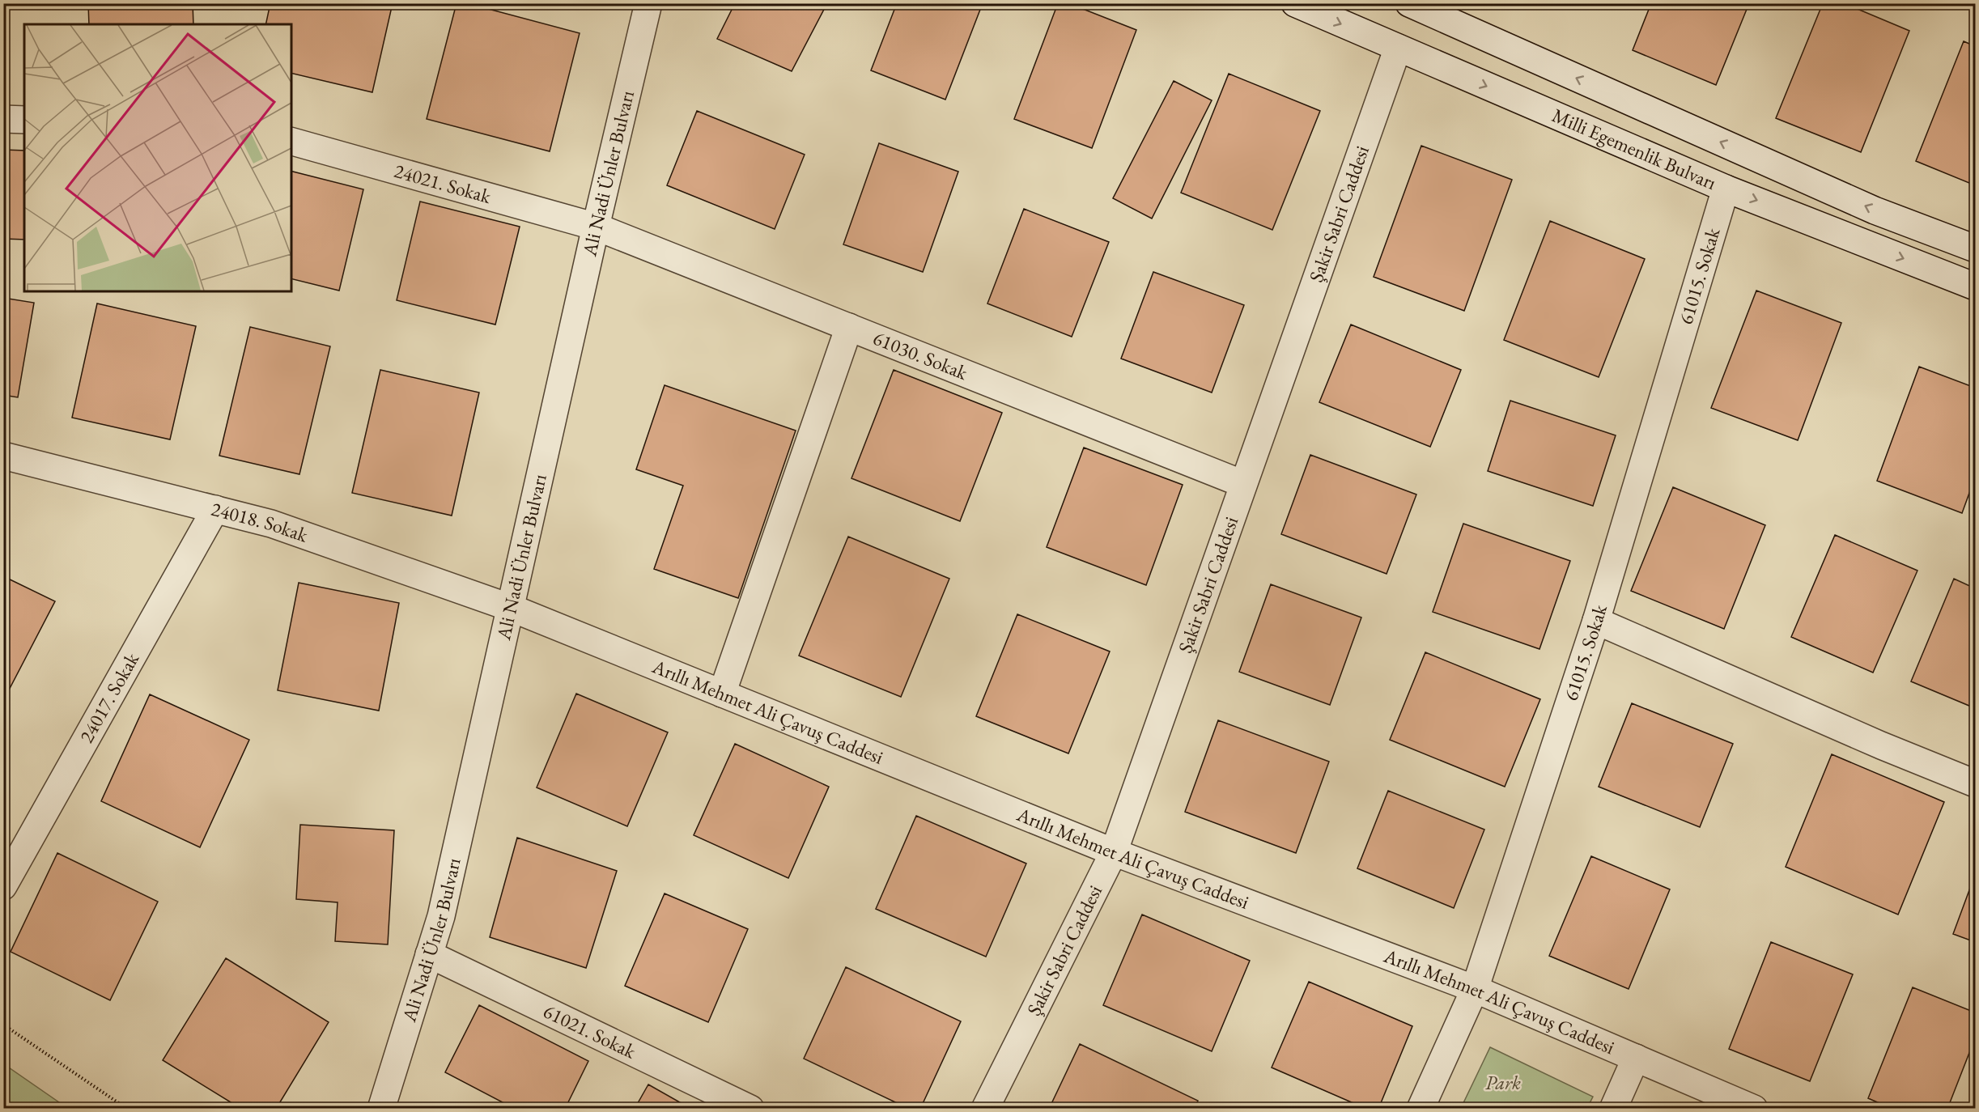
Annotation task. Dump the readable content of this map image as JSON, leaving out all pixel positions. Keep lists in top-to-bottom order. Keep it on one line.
{"streets":{"street":["Milli Egemenlik Bulvarı","Ali Nadi Ünler Bulvarı","24021. Sokak","Şakir Sabri Caddesi","61015. Sokak","61030. Sokak","24018. Sokak","24017. Sokak","Arıllı Mehmet Ali Çavuş Caddesi","61021. Sokak"]},"crossings":[["Milli Egemenlik Bulvarı","Şakir Sabri Caddesi"],["Milli Egemenlik Bulvarı","61015. Sokak"],["Ali Nadi Ünler Bulvarı","24021. Sokak"],["Ali Nadi Ünler Bulvarı","61030. Sokak"],["Ali Nadi Ünler Bulvarı","24018. Sokak"],["Ali Nadi Ünler Bulvarı","Arıllı Mehmet Ali Çavuş Caddesi"],["Ali Nadi Ünler Bulvarı","61021. Sokak"],["24021. Sokak","61030. Sokak"],["Şakir Sabri Caddesi","61030. Sokak"],["Şakir Sabri Caddesi","Arıllı Mehmet Ali Çavuş Caddesi"],["61015. Sokak","Arıllı Mehmet Ali Çavuş Caddesi"],["24018. Sokak","24017. Sokak"],["24018. Sokak","Arıllı Mehmet Ali Çavuş Caddesi"]],"parks":["Park"]}
